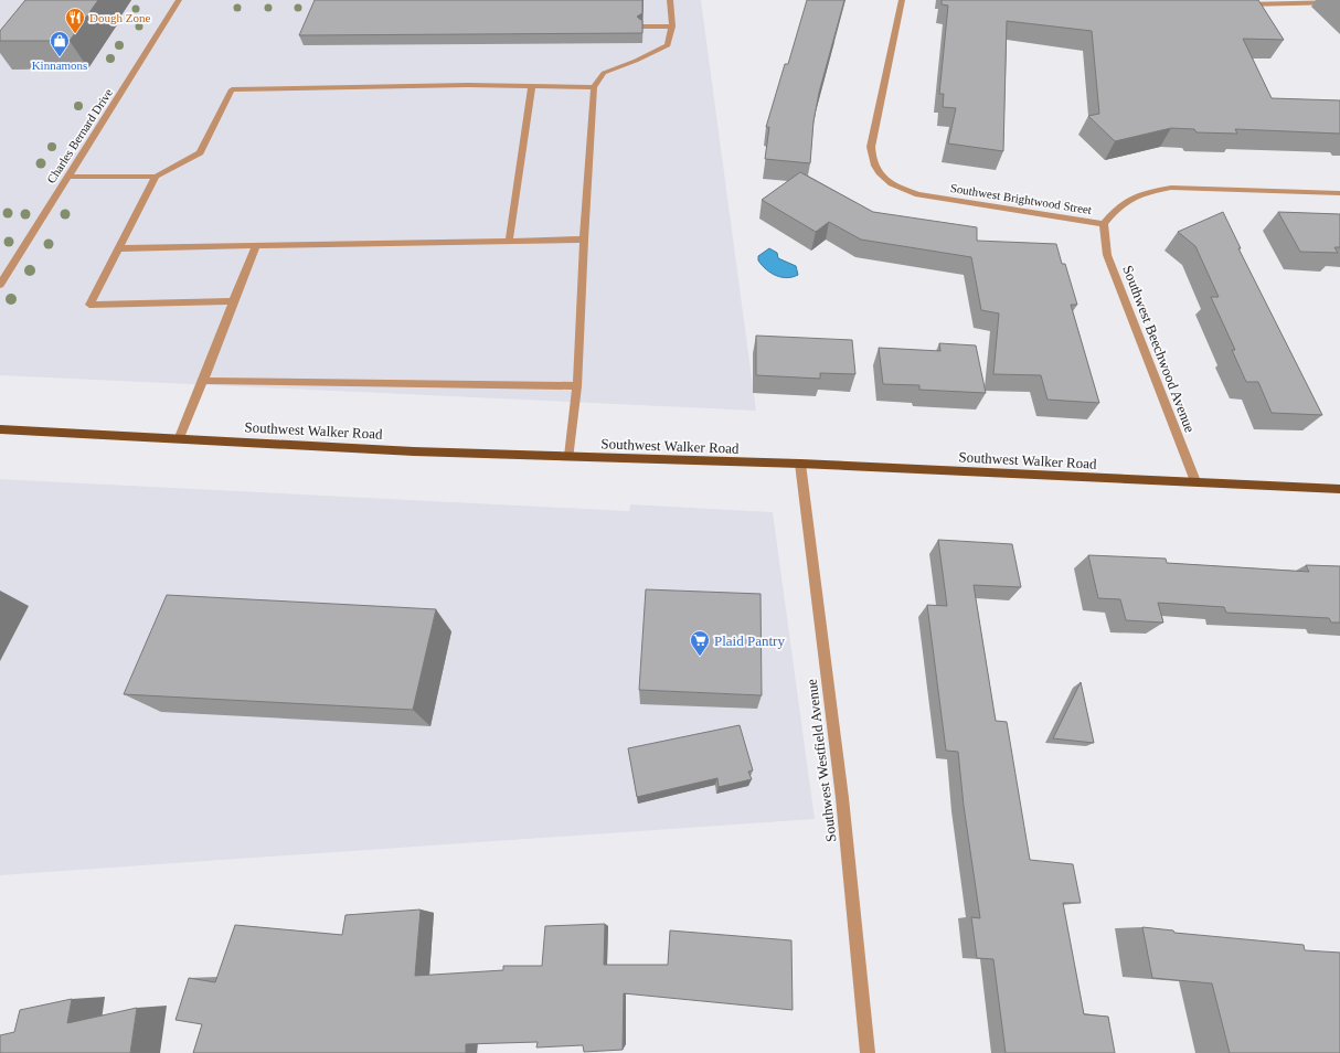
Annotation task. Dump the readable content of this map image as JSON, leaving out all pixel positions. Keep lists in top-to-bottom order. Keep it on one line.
{"streets":{"main road":["Southwest Walker Road"],"street":["Charles Bernard Drive","Southwest Brightwood Street","Southwest Beechwood Avenue","Southwest Westfield Avenue"]},"crossings":[["Southwest Brightwood Street","Southwest Beechwood Avenue"],["Southwest Beechwood Avenue","Southwest Walker Road"],["Southwest Walker Road","Southwest Westfield Avenue"]],"places":{"restaurant":["Dough Zone"],"shop":["Kinnamons"],"supermarket":["Plaid Pantry"]}}
